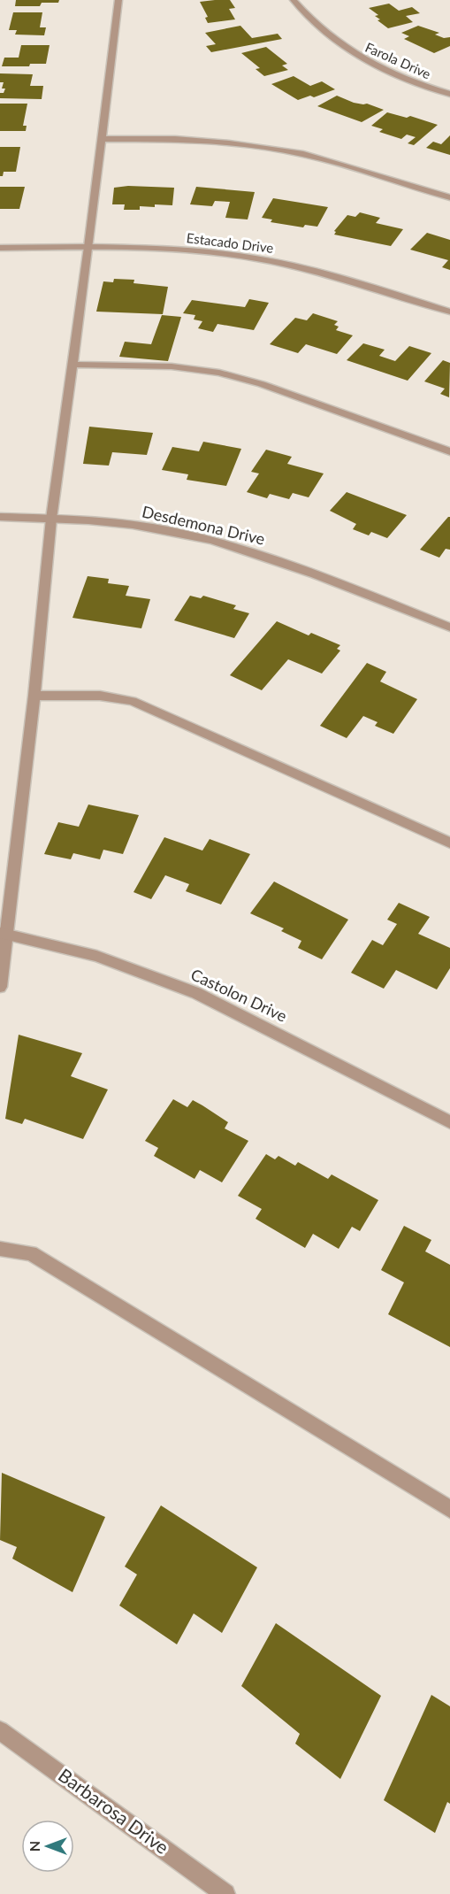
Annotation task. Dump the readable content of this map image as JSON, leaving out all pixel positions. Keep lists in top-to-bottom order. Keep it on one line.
{"streets":{"street":["Farola Drive","Estacado Drive","Desdemona Drive","Castolon Drive","Barbarosa Drive"]},"north":"left"}
